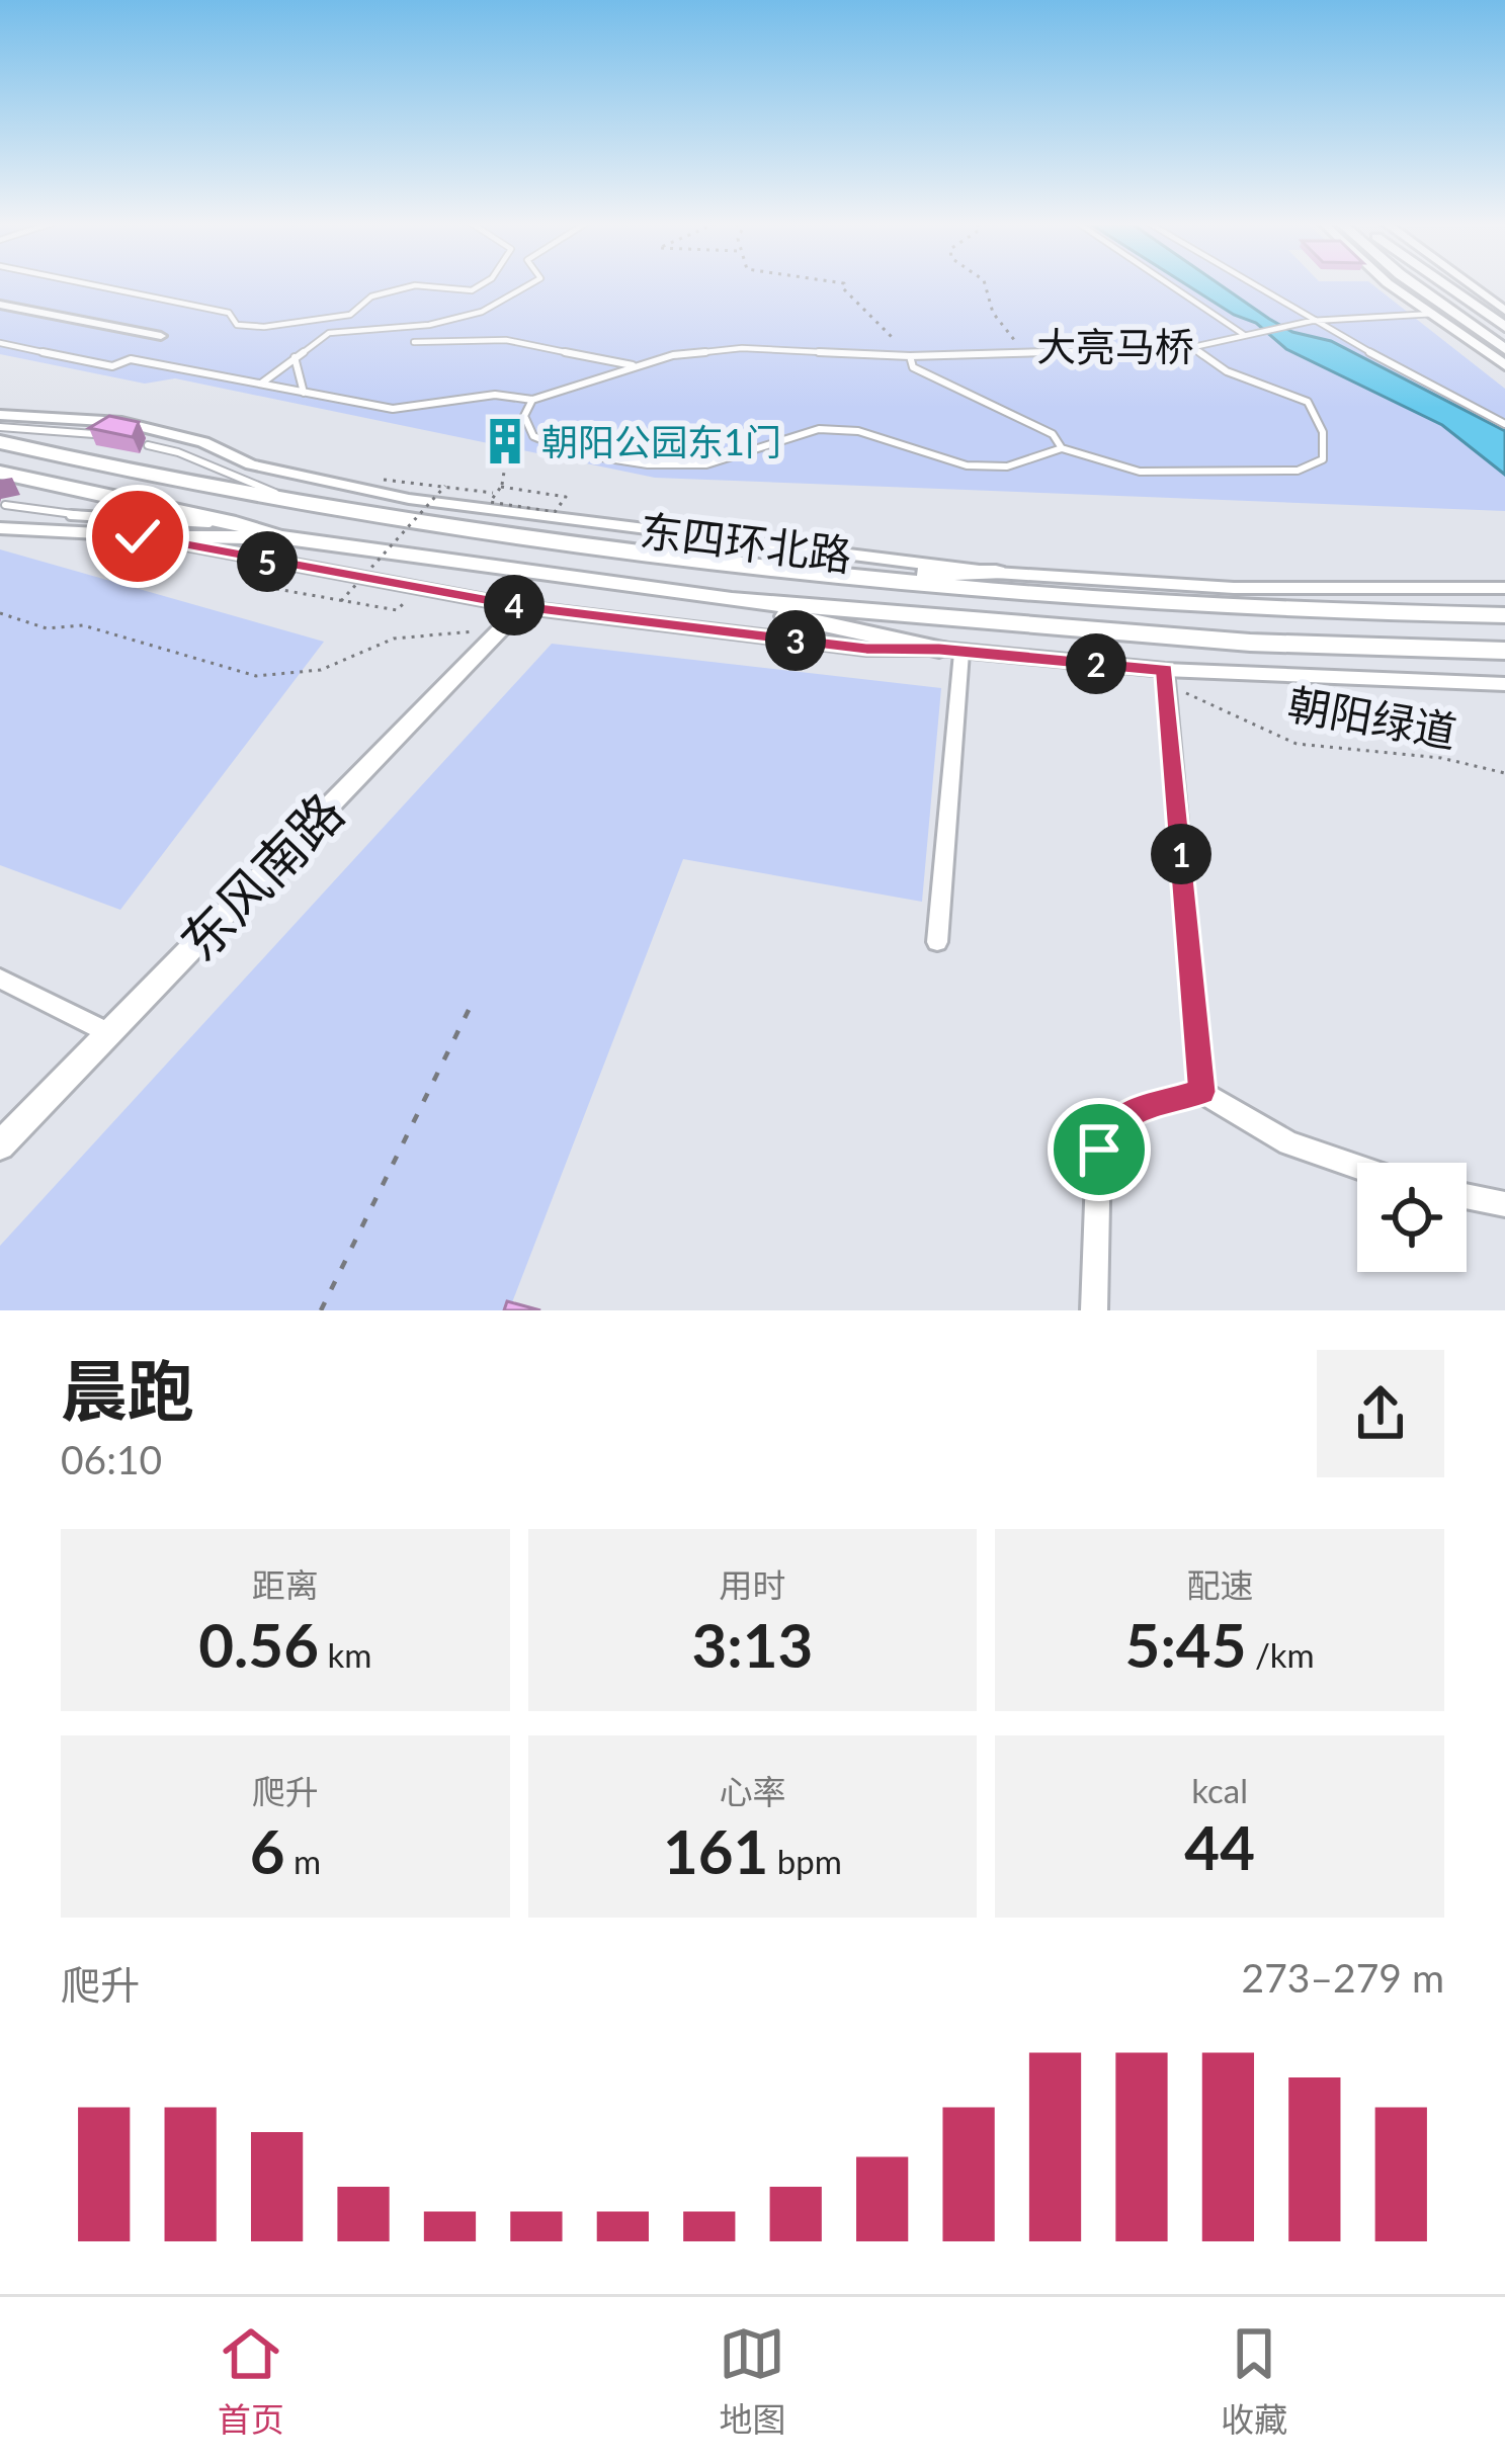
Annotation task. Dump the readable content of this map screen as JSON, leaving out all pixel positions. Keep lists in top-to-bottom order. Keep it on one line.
{"streets":{"highway":["东四环北路"],"street":["东风南路"],"path":["朝阳绿道"]},"districts":["大亮马桥"],"places":{"building":["朝阳公园东1门"]},"page":{"pins":["5","4","3","2","1"],"heading":["晨跑","06:10"],"stats":[["距离","0.56 km"],["用时","3:13"],["配速","5:45 /km"],["爬升","6 m"],["心率","161 bpm"],["kcal","44"]],"chart":["爬升","273–279 m"],"tabs":["首页","地图","收藏"]}}
